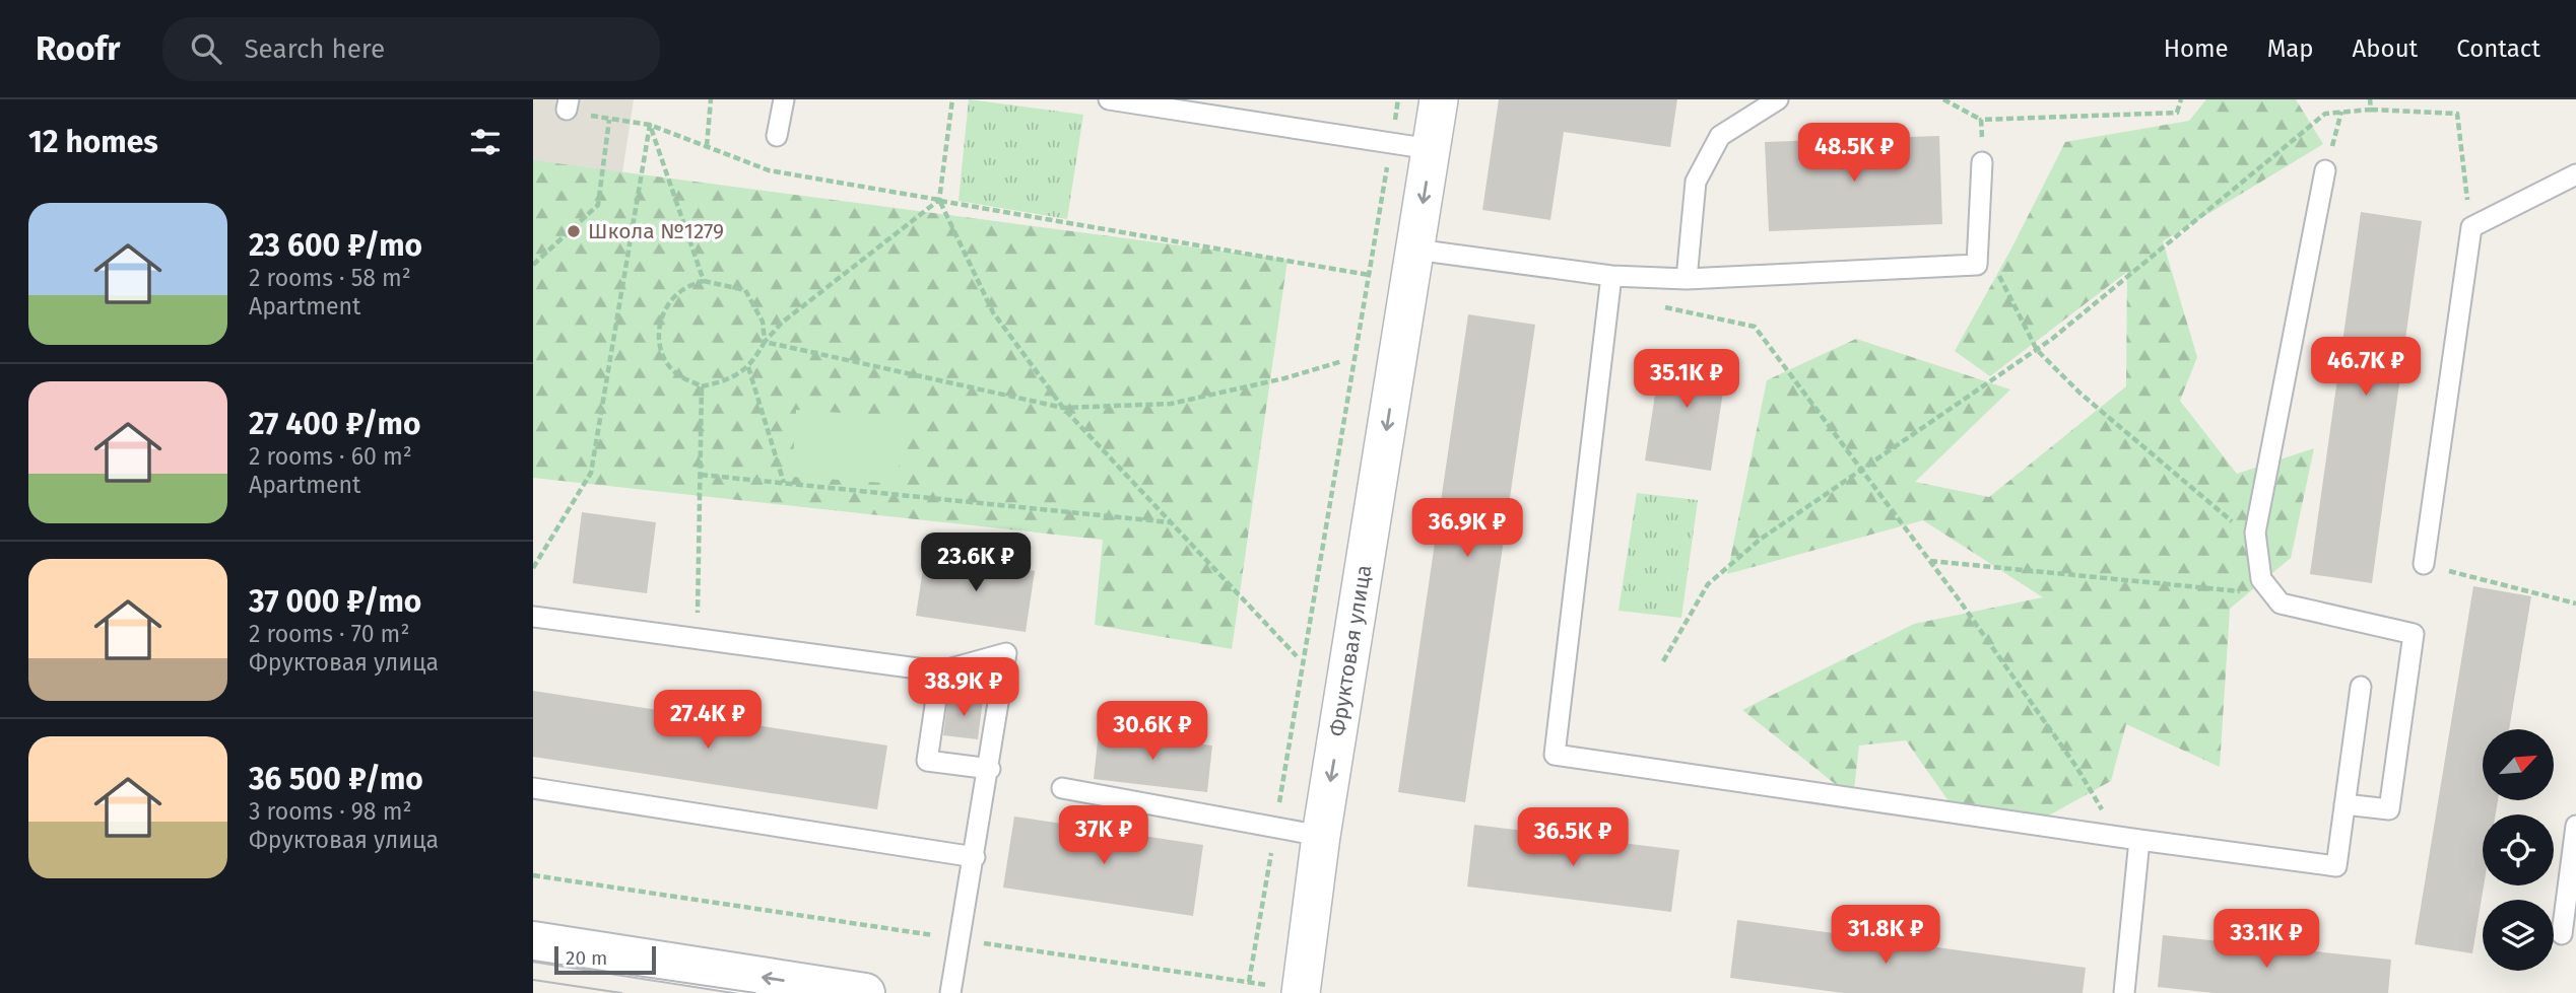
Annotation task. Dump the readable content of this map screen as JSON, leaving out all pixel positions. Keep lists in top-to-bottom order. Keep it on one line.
{"streets":{"street":["Фруктовая улица"]},"one_way":["Фруктовая улица"],"places":["Школа №1279"],"scale_bar":"20 m","north":"top right","page":{"header":"Roofr","search":"Search here","nav":["Home","Map","About","Contact"],"heading":"12 homes","price":["48.5K ₽","46.7K ₽","35.1K ₽","36.9K ₽","23.6K ₽","38.9K ₽","27.4K ₽","30.6K ₽","37K ₽","36.5K ₽","31.8K ₽","33.1K ₽"],"list":[{"name":"23 600 ₽/mo","note":"2 rooms · 58 m² · Apartment"},{"name":"27 400 ₽/mo","note":"2 rooms · 60 m² · Apartment"},{"name":"37 000 ₽/mo","note":"2 rooms · 70 m² · Фруктовая улица"},{"name":"36 500 ₽/mo","note":"3 rooms · 98 m² · Фруктовая улица"}],"scale":"20 m"}}
